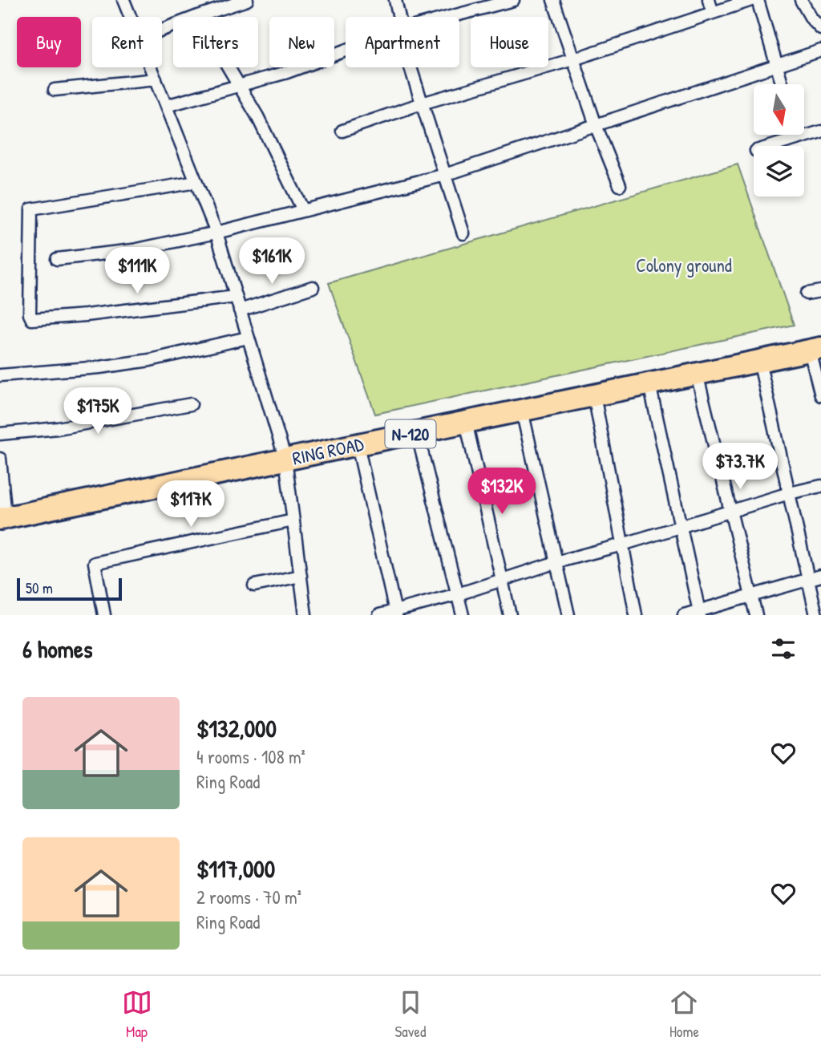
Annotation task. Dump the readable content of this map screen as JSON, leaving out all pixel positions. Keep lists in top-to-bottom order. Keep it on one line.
{"streets":{"highway":["N-120","RING ROAD"]},"parks":["Colony ground"],"scale_bar":"50 m","north":"bottom","page":{"chip":["Buy","Rent","Filters","New","Apartment","House"],"price":["$161K","$111K","$175K","$73.7K","$132K","$117K"],"scale":"50 m","heading":"6 homes","list":[{"name":"$132,000","note":"4 rooms · 108 m² · Ring Road"},{"name":"$117,000","note":"2 rooms · 70 m² · Ring Road"}],"tabs":["Map","Saved","Home"]}}
